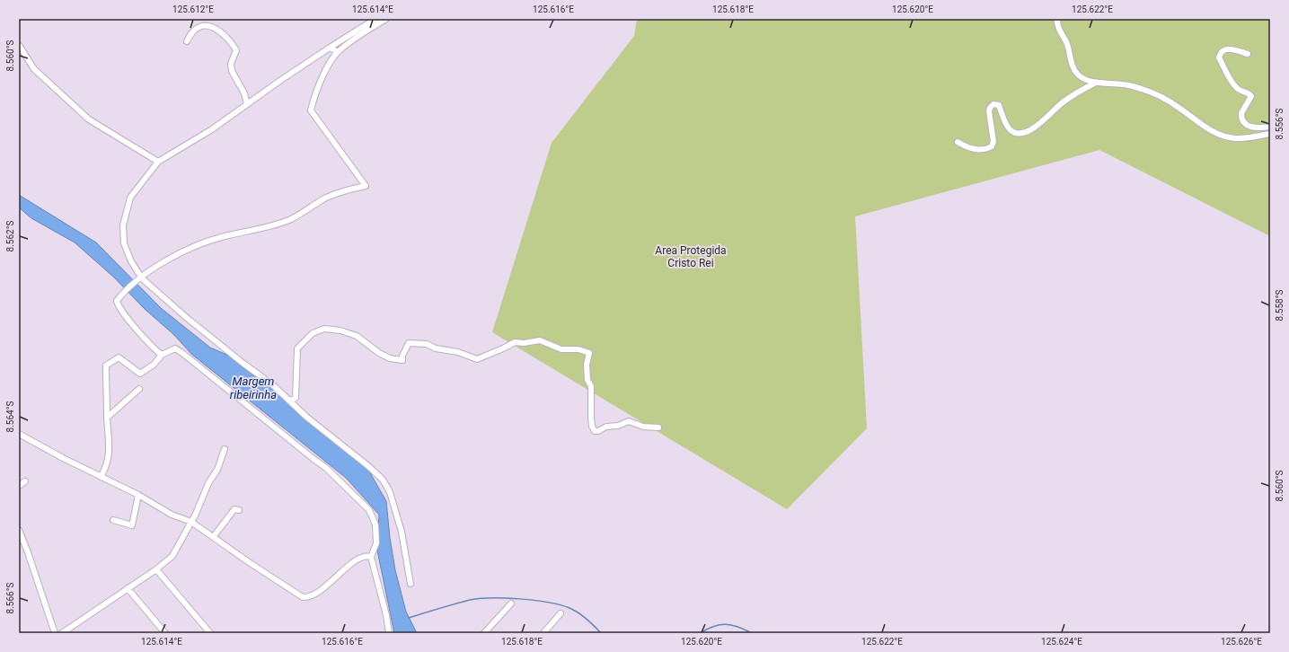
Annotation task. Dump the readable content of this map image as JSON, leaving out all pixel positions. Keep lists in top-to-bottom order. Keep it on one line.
{"water":["Margem ribeirinha"],"parks":["Area Protegida Cristo Rei"],"coordinates":["125.612°E","125.614°E","125.616°E","125.618°E","125.620°E","125.622°E","8.560°S","8.556°S","8.562°S","8.558°S","8.564°S","8.566°S","125.624°E","125.626°E"]}
